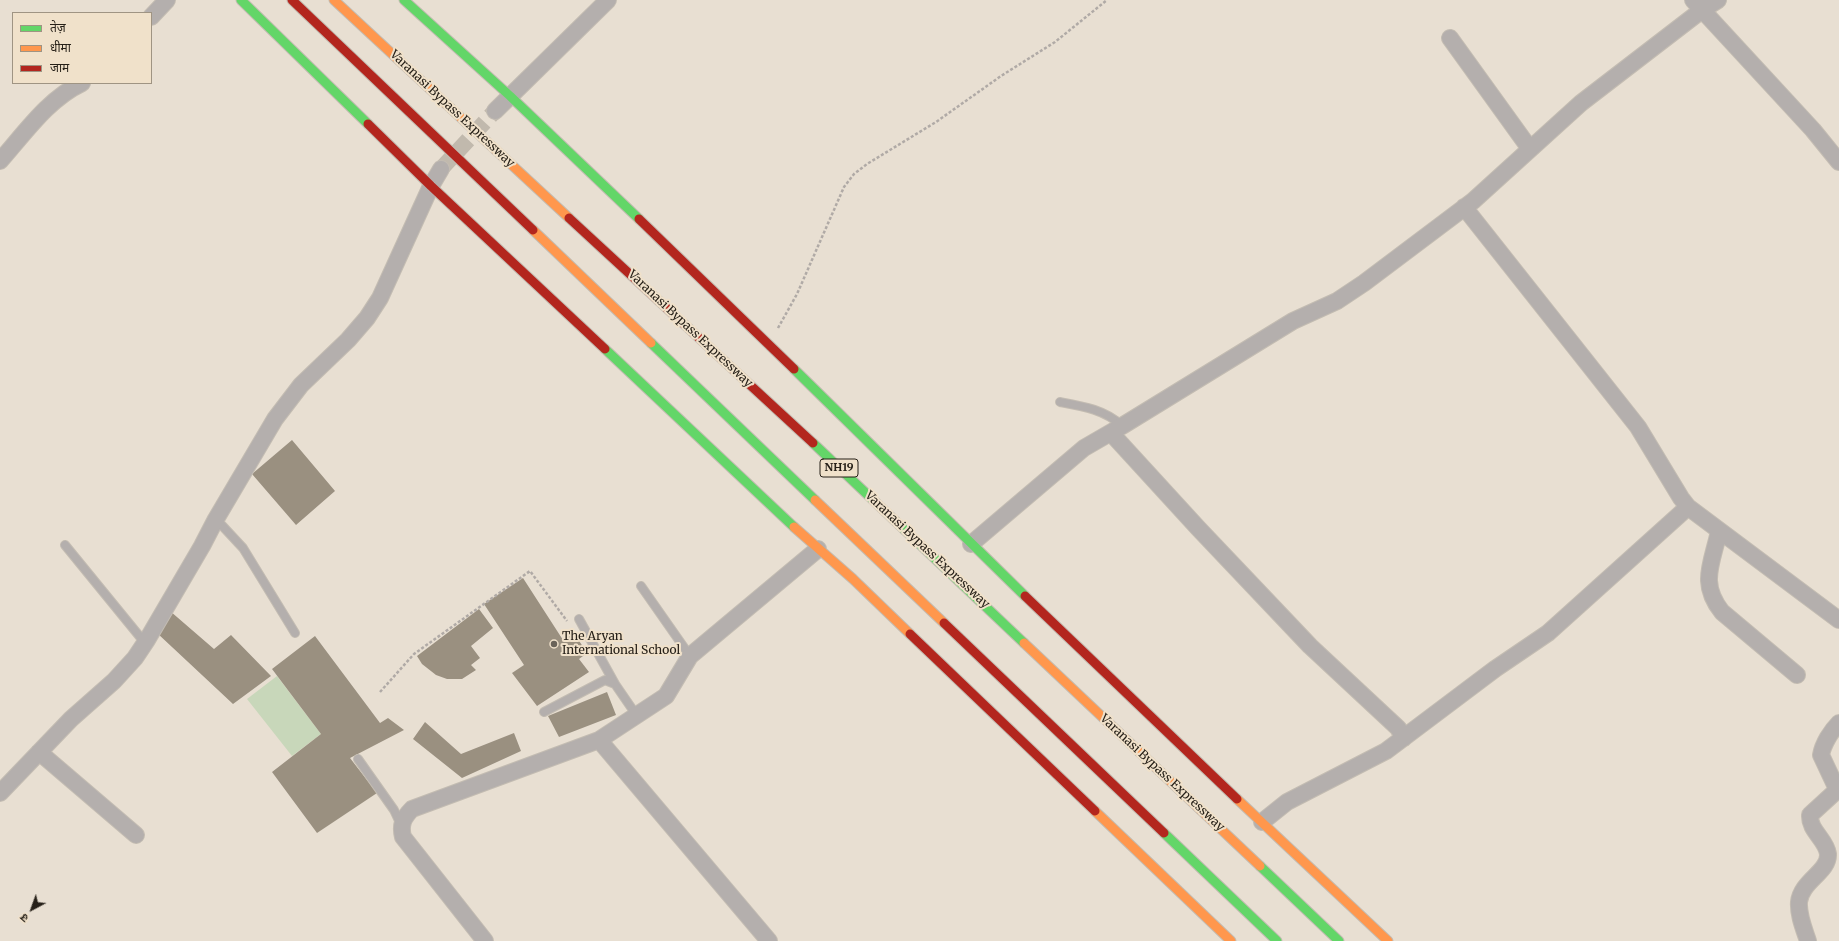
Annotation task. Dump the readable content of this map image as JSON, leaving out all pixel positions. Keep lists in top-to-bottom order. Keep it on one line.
{"streets":{"main road":["Varanasi Bypass Expressway","NH19"]},"places":["The Aryan International School"],"legend":["तेज़","धीमा","जाम"],"north":"bottom left"}
